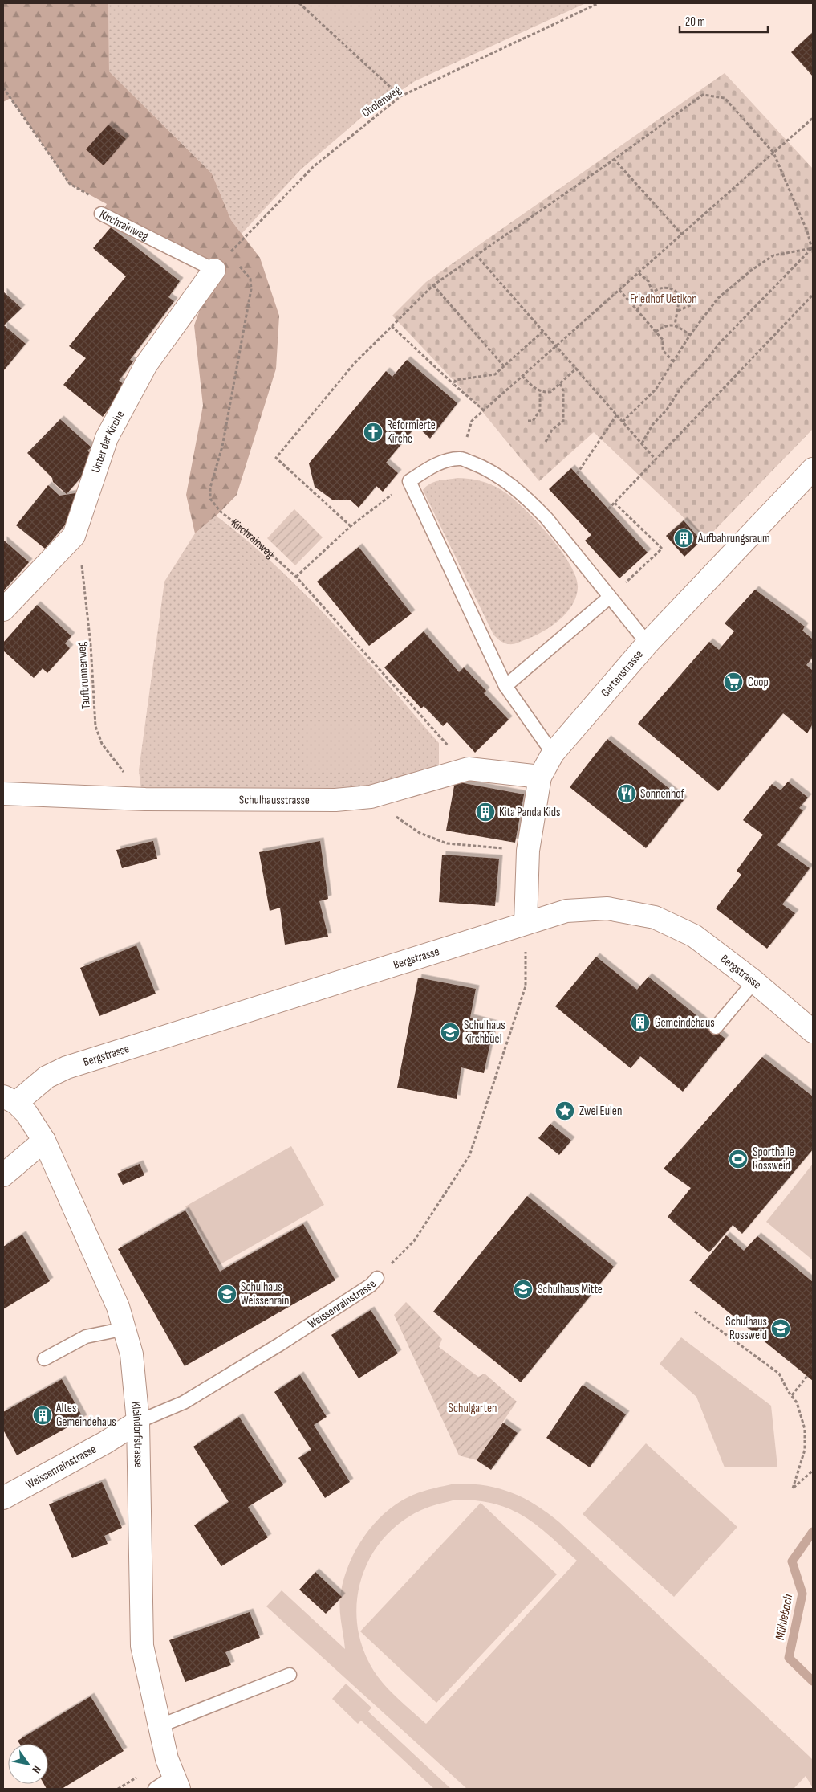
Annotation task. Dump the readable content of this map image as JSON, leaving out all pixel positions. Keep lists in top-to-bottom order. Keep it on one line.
{"streets":{"street":["Unter der Kirche","Gartenstrasse","Schulhausstrasse","Bergstrasse","Weissenrainstrasse","Kleindorfstrasse"],"lane":["Kirchrainweg"],"path":["Cholenweg","Taufbrunnenweg"]},"crossings":[["Cholenweg","Kirchrainweg"],["Cholenweg","Unter der Kirche"],["Kirchrainweg","Unter der Kirche"],["Kirchrainweg","Schulhausstrasse"],["Unter der Kirche","Taufbrunnenweg"],["Gartenstrasse","Schulhausstrasse"],["Gartenstrasse","Bergstrasse"],["Gartenstrasse","Weissenrainstrasse"],["Taufbrunnenweg","Schulhausstrasse"],["Bergstrasse","Weissenrainstrasse"],["Bergstrasse","Kleindorfstrasse"],["Weissenrainstrasse","Kleindorfstrasse"]],"water":["Mühlebach"],"parks":["Friedhof Uetikon","Schulgarten"],"places":{"church":["Reformierte Kirche"],"building":["Aufbahrungsraum","Kita Panda Kids","Gemeindehaus","Altes Gemeindehaus"],"supermarket":["Coop"],"restaurant":["Sonnenhof"],"school or university":["Schulhaus Kirchbüel","Schulhaus Mitte","Schulhaus Weissenrain","Schulhaus Rossweid"],"place":["Zwei Eulen"],"sports":["Sporthalle Rossweid"]},"scale_bar":"20 m","north":"bottom right"}
